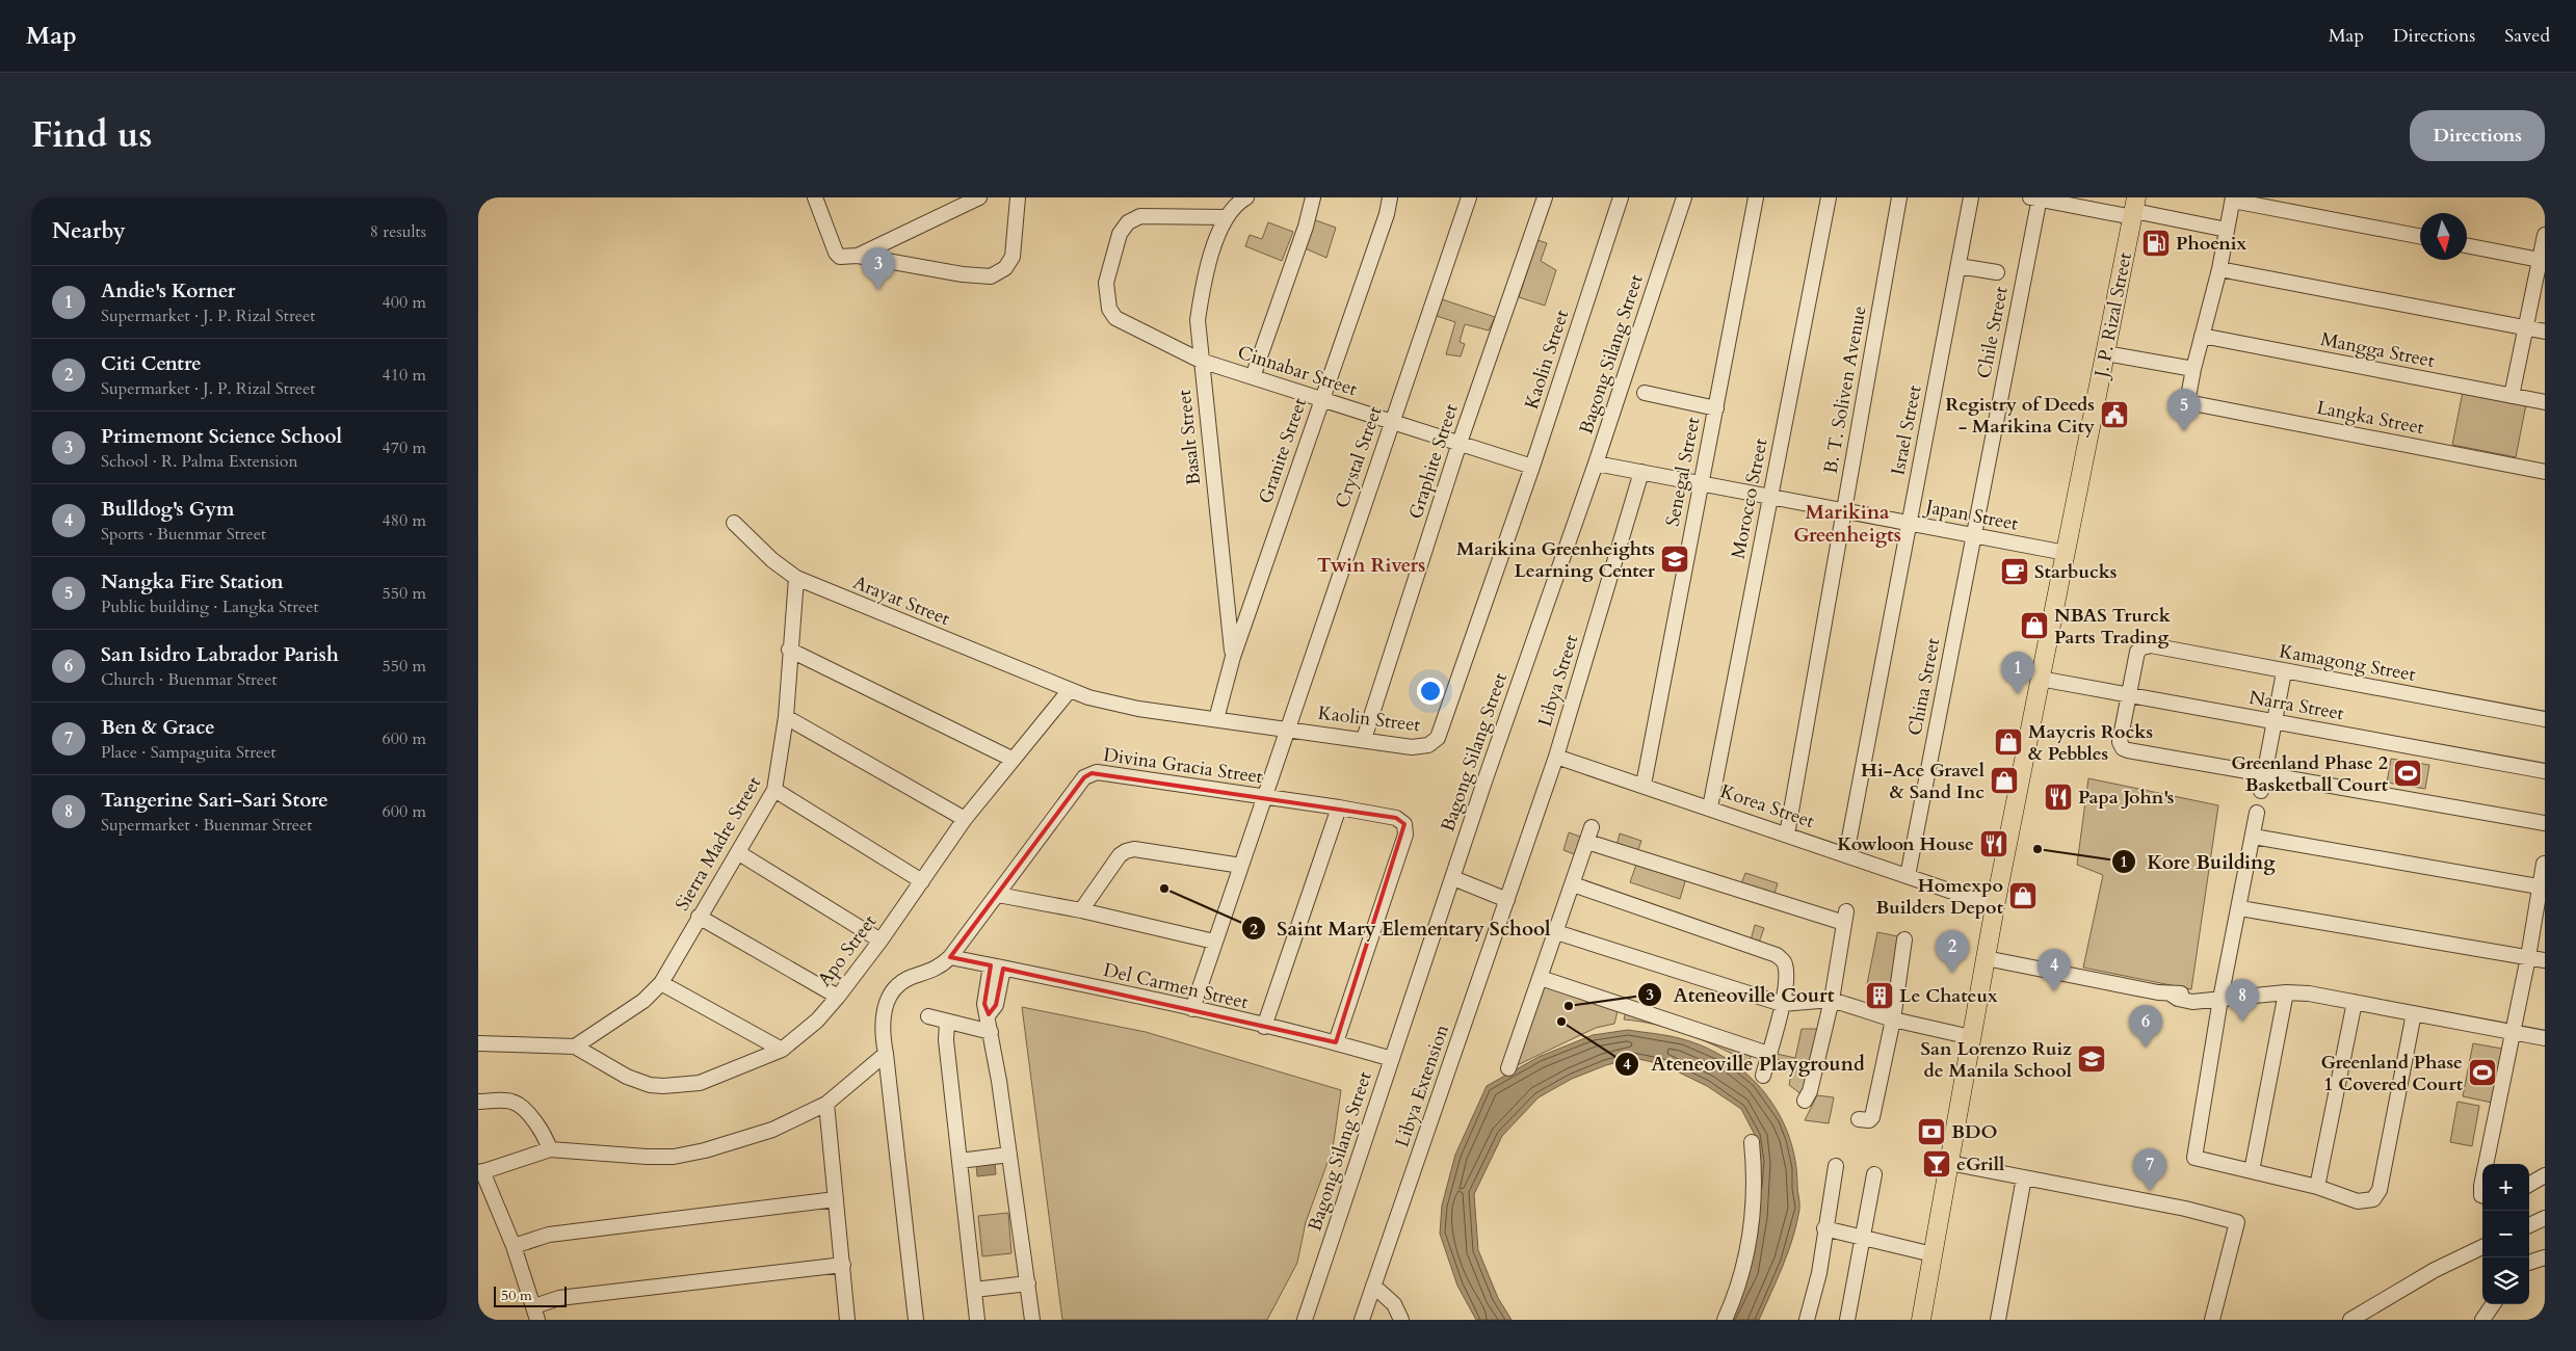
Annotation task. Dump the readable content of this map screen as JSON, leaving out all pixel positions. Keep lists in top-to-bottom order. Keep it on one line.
{"streets":{"main road":["J. P. Rizal Street"],"street":["Chile Street","Mangga Street","Bagong Silang Street","Kaolin Street","Cinnabar Street","B. T. Soliven Avenue","Langka Street","Israel Street","Basalt Street","Granite Street","Crystal Street","Graphite Street","Senegal Street","Morocco Street","Japan Street","Arayat Street","Kamagong Street","Libya Street","China Street","Narra Street","Divina Gracia Street","Korea Street","Sierra Madre Street","Apo Street","Del Carmen Street","Libya Extension"]},"crossings":[["J. P. Rizal Street","Japan Street"],["J. P. Rizal Street","Narra Street"],["J. P. Rizal Street","Korea Street"],["Chile Street","Japan Street"],["Chile Street","China Street"],["Bagong Silang Street","Japan Street"],["Bagong Silang Street","Del Carmen Street"],["Kaolin Street","Cinnabar Street"],["Kaolin Street","Granite Street"],["Kaolin Street","Crystal Street"],["Kaolin Street","Graphite Street"],["Kaolin Street","Arayat Street"],["Kaolin Street","Apo Street"],["Cinnabar Street","Basalt Street"],["Cinnabar Street","Granite Street"],["Cinnabar Street","Crystal Street"],["Cinnabar Street","Graphite Street"],["B. T. Soliven Avenue","Japan Street"],["B. T. Soliven Avenue","Korea Street"],["Israel Street","Japan Street"],["Israel Street","Korea Street"],["Basalt Street","Granite Street"],["Crystal Street","Divina Gracia Street"],["Crystal Street","Del Carmen Street"],["Senegal Street","Japan Street"],["Senegal Street","Korea Street"],["Morocco Street","Japan Street"],["Morocco Street","Korea Street"],["Japan Street","Libya Street"],["Japan Street","China Street"],["Arayat Street","Sierra Madre Street"],["Arayat Street","Apo Street"],["Kamagong Street","Narra Street"],["Libya Street","Korea Street"],["Libya Street","Libya Extension"],["China Street","Korea Street"],["Divina Gracia Street","Del Carmen Street"],["Sierra Madre Street","Apo Street"]],"districts":["Marikina Greenheigts","Twin Rivers"],"places":{"fuel station":["Phoenix"],"public building":["Registry of Deeds - Marikina City"],"school or university":["Marikina Greenheights Learning Center","San Lorenzo Ruiz de Manila School"],"cafe":["Starbucks"],"shop":["NBAS Trurck Parts Trading","Maycris Rocks & Pebbles","Hi-Ace Gravel & Sand Inc","Homexpo Builders Depot"],"sports":["Greenland Phase 2 Basketball Court","Greenland Phase 1 Covered Court"],"restaurant":["Papa John's","Kowloon House"],"other":["Kore Building","Saint Mary Elementary School","Ateneoville Court","Ateneoville Playground"],"building":["Le Chateux"],"bank":["BDO"],"bar":["eGrill"]},"scale_bar":"50 m","north":"bottom","page":{"header":"Map","nav":["Map","Directions","Saved"],"title":"Find us","buttons":"Directions","heading":["Nearby","8 results"],"pins":["3","5","1","2","4","8","6","7"],"list":[{"mark":"1","name":"Andie's Korner","note":"Supermarket · J. P. Rizal Street","value":"400 m"},{"mark":"2","name":"Citi Centre","note":"Supermarket · J. P. Rizal Street","value":"410 m"},{"mark":"3","name":"Primemont Science School","note":"School · R. Palma Extension","value":"470 m"},{"mark":"4","name":"Bulldog's Gym","note":"Sports · Buenmar Street","value":"480 m"},{"mark":"5","name":"Nangka Fire Station","note":"Public building · Langka Street","value":"550 m"},{"mark":"6","name":"San Isidro Labrador Parish","note":"Church · Buenmar Street","value":"550 m"},{"mark":"7","name":"Ben & Grace","note":"Place · Sampaguita Street","value":"600 m"},{"mark":"8","name":"Tangerine Sari-Sari Store","note":"Supermarket · Buenmar Street","value":"600 m"}],"map_buttons":["+","−"],"scale":"50 m"}}
